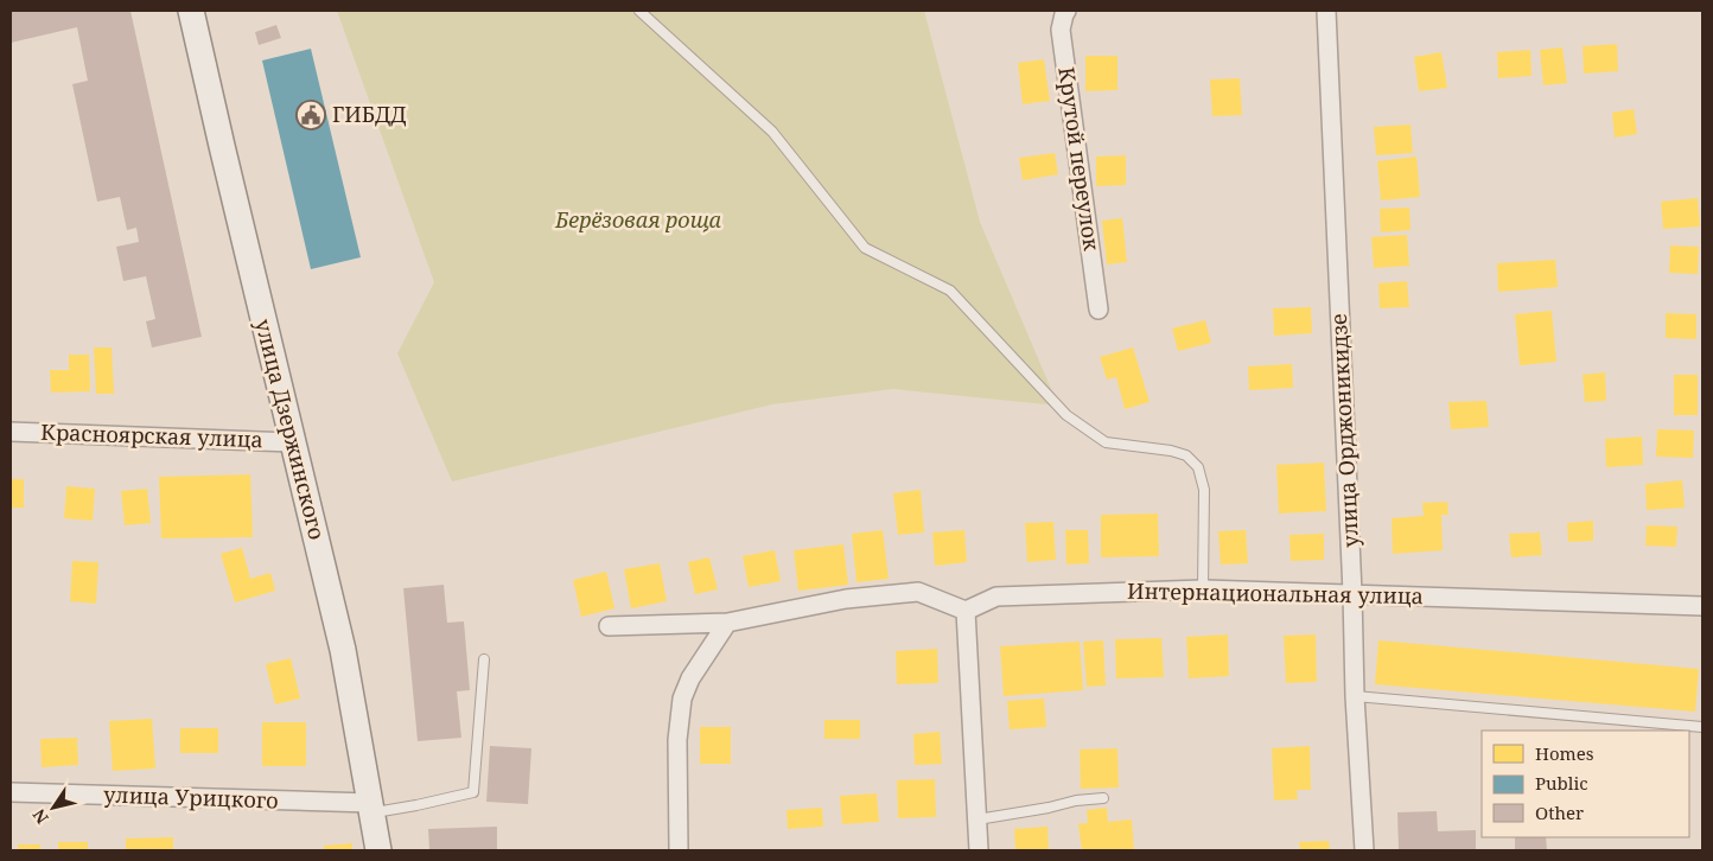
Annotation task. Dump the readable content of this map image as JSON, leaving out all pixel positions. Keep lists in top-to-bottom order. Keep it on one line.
{"streets":{"main road":["улица Дзержинского"],"street":["Крутой переулок","улица Орджоникидзе","Красноярская улица","Интернациональная улица","улица Урицкого"]},"crossings":[["улица Дзержинского","Красноярская улица"],["улица Дзержинского","улица Урицкого"],["улица Орджоникидзе","Интернациональная улица"]],"parks":["Берёзовая роща"],"places":{"public building":["ГИБДД"]},"legend":["Homes","Public","Other"],"north":"bottom left"}
